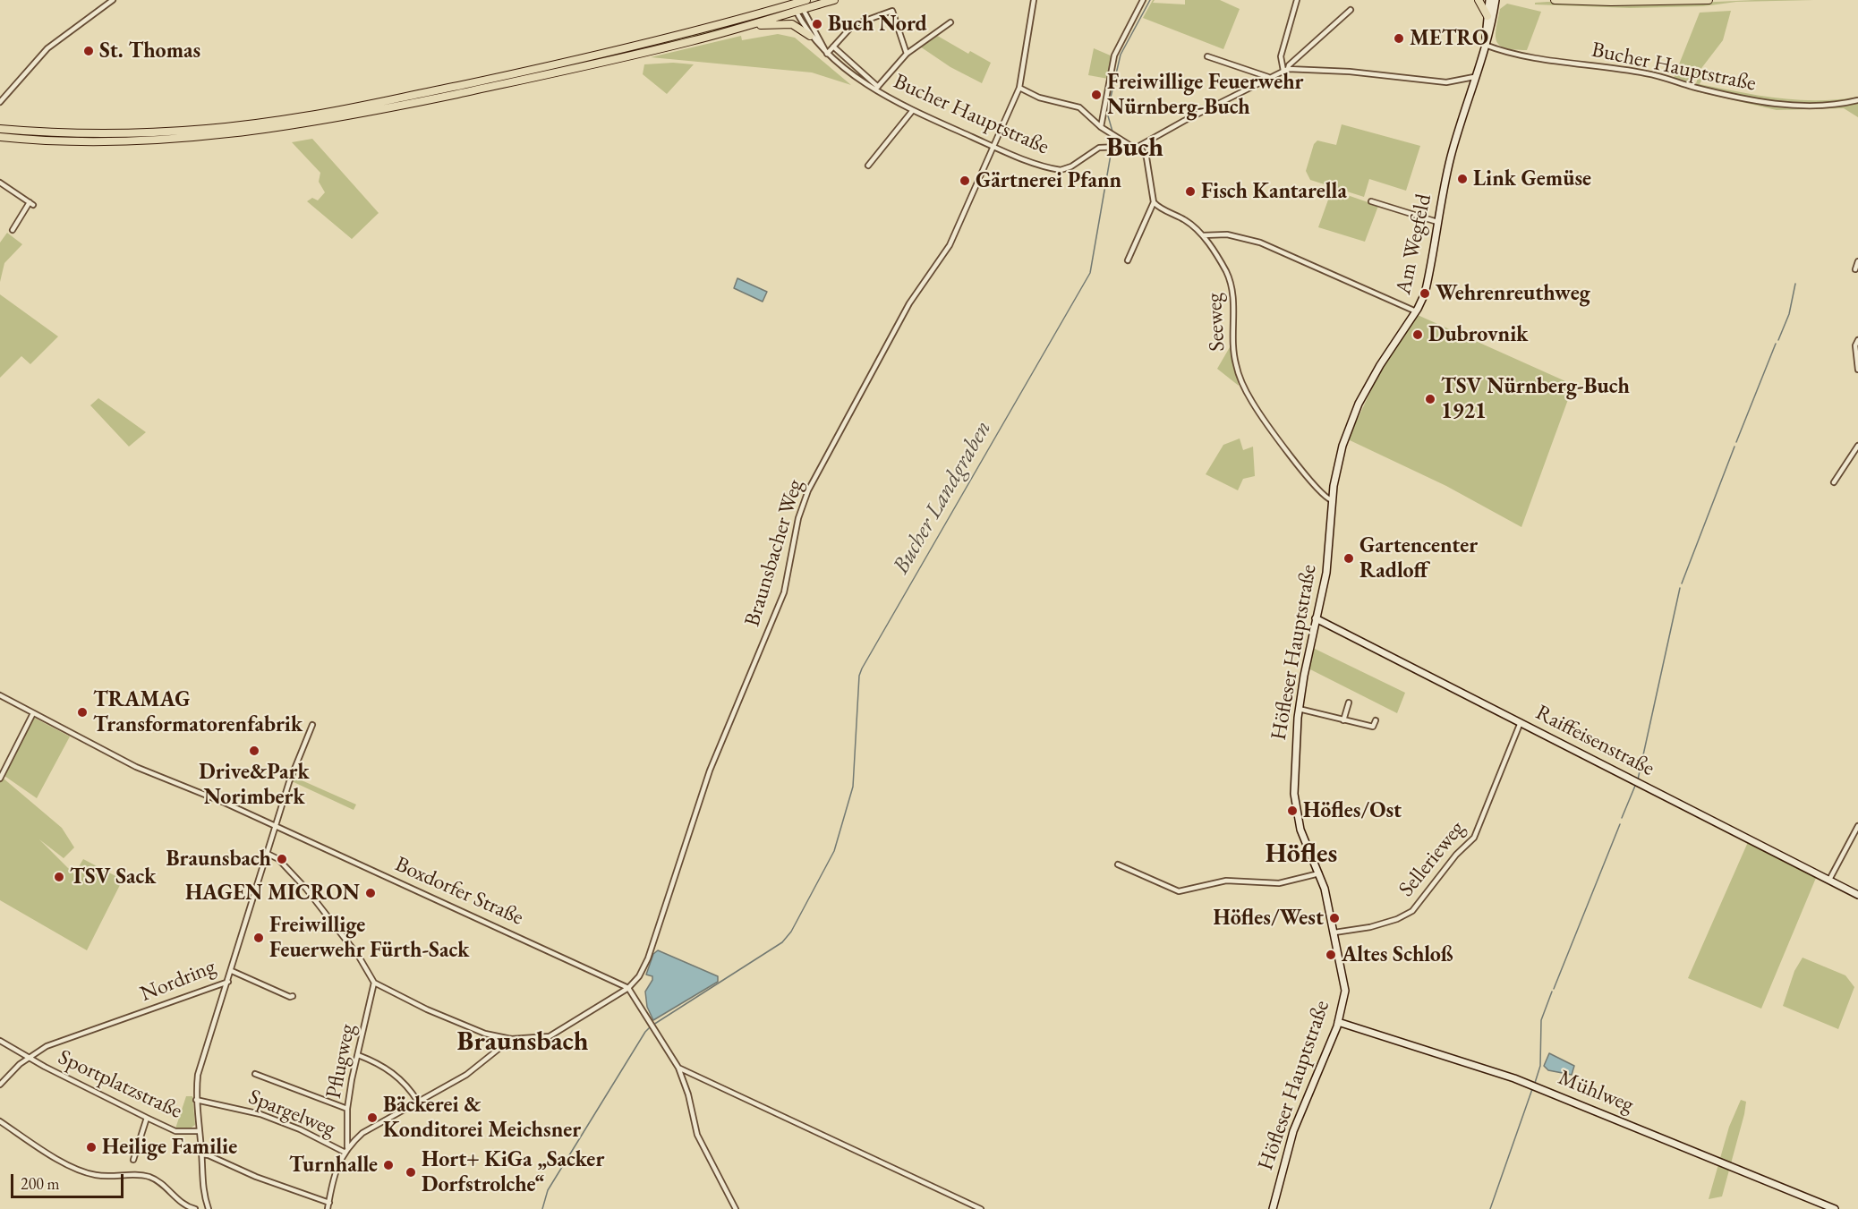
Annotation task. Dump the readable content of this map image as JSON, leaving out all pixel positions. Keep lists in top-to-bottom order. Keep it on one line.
{"streets":{"street":["Bucher Hauptstraße","Am Wegfeld","Seeweg","Braunsbacher Weg","Höfleser Hauptstraße","Raiffeisenstraße","Sellerieweg","Boxdorfer Straße","Nordring","Pflugweg","Sportplatzstraße","Mühlweg","Spargelweg"]},"crossings":[["Bucher Hauptstraße","Am Wegfeld"],["Bucher Hauptstraße","Braunsbacher Weg"],["Am Wegfeld","Seeweg"],["Am Wegfeld","Höfleser Hauptstraße"],["Seeweg","Höfleser Hauptstraße"],["Braunsbacher Weg","Boxdorfer Straße"],["Höfleser Hauptstraße","Raiffeisenstraße"],["Höfleser Hauptstraße","Sellerieweg"],["Höfleser Hauptstraße","Mühlweg"],["Raiffeisenstraße","Sellerieweg"],["Boxdorfer Straße","Nordring"],["Nordring","Sportplatzstraße"],["Pflugweg","Spargelweg"]],"districts":["Buch","Höfles","Braunsbach"],"water":["Bucher Landgraben"],"places":["Buch Nord","METRO","St. Thomas","Freiwillige Feuerwehr Nürnberg-Buch","Link Gemüse","Gärtnerei Pfann","Fisch Kantarella","Wehrenreuthweg","Dubrovnik","TSV Nürnberg-Buch 1921","Gartencenter Radloff","TRAMAG Transformatorenfabrik","Drive&Park Norimberk","Höfles/Ost","Braunsbach","TSV Sack","HAGEN MICRON","Höfles/West","Freiwillige Feuerwehr Fürth-Sack","Altes Schloß","Bäckerei & Konditorei Meichsner","Heilige Familie","Turnhalle","Hort+ KiGa „Sacker Dorfstrolche“"],"scale_bar":"200 m"}
